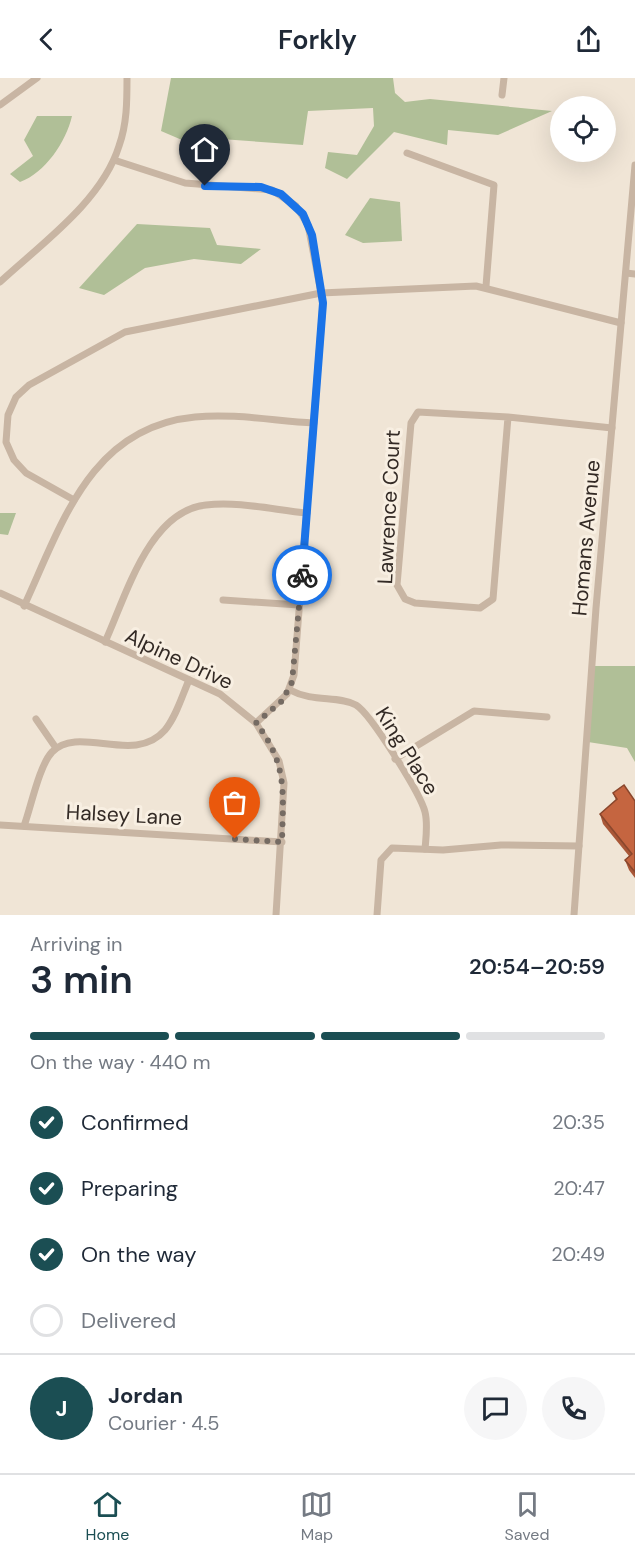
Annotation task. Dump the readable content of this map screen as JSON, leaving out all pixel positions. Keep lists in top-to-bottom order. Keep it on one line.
{"streets":{"street":["Lawrence Court","Homans Avenue","Alpine Drive","King Place","Halsey Lane"]},"crossings":[["Lawrence Court","Homans Avenue"],["Alpine Drive","Halsey Lane"]],"page":{"header":"Forkly","heading":["3 min","Arriving in","20:54–20:59"],"panel":["Jordan","Courier · 4.5"],"bar":"On the way · 440 m","list":[["Confirmed","20:35"],["Preparing","20:47"],["On the way","20:49"],"Delivered"],"round":"J","tabs":["Home","Map","Saved"]}}
